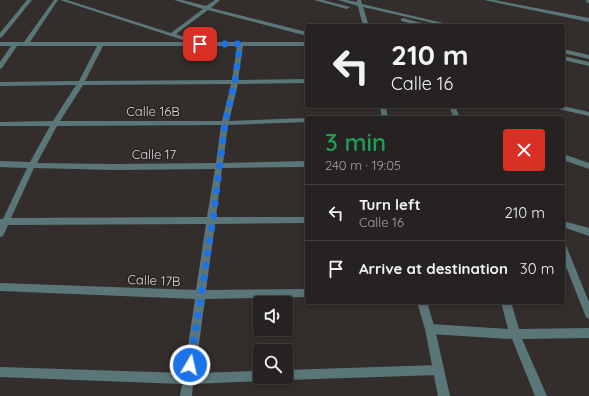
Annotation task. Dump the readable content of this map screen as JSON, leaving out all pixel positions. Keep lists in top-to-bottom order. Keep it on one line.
{"streets":{"street":["Calle 16B","Calle 17","Calle 17B"]},"page":{"turn":["210 m","Calle 16"],"heading":["3 min","240 m · 19:05"],"list":[{"name":"Turn left","note":"Calle 16","value":"210 m"},{"name":"Arrive at destination","value":"30 m"}]}}
